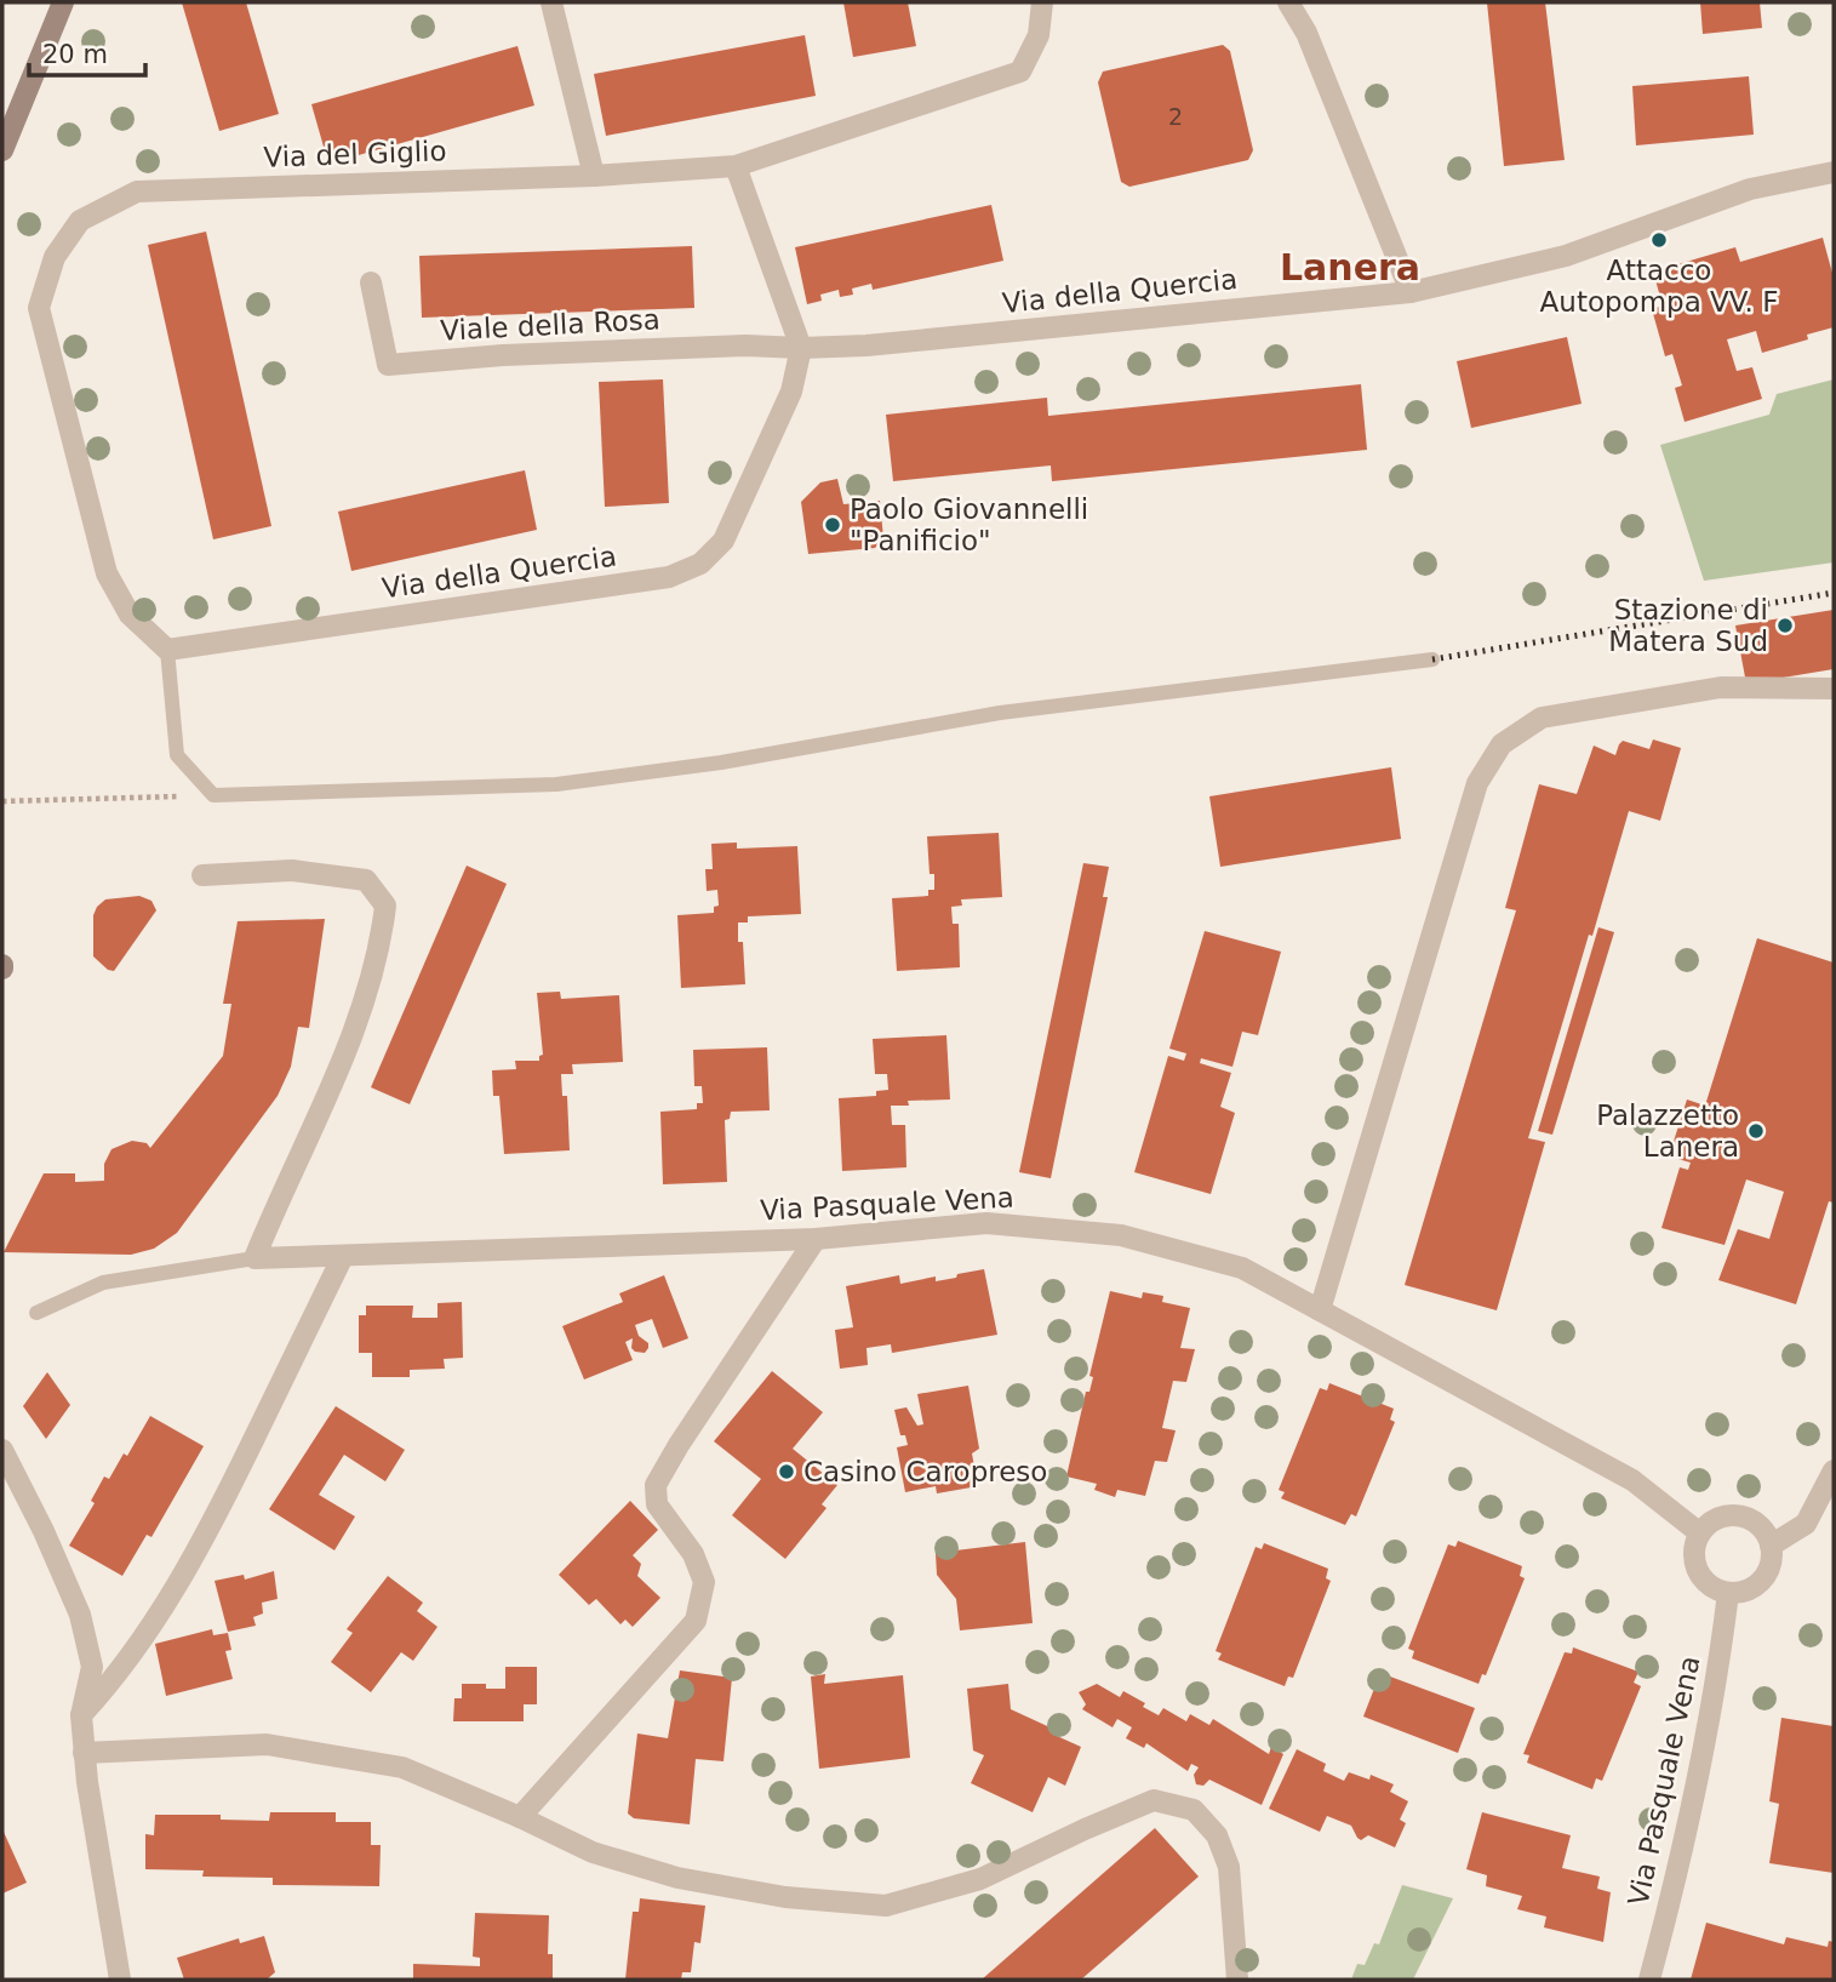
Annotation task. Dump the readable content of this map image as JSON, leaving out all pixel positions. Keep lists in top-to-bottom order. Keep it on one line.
{"streets":{"street":["Via del Giglio","Via della Quercia","Viale della Rosa","Via Pasquale Vena"]},"crossings":[["Via del Giglio","Via della Quercia"],["Via della Quercia","Viale della Rosa"]],"districts":["Lanera"],"places":["Attacco Autopompa VV. F","Paolo Giovannelli \"Panificio\"","Stazione di Matera Sud","Palazzetto Lanera","Casino Caropreso"],"house_numbers":["2"],"scale_bar":"20 m"}
